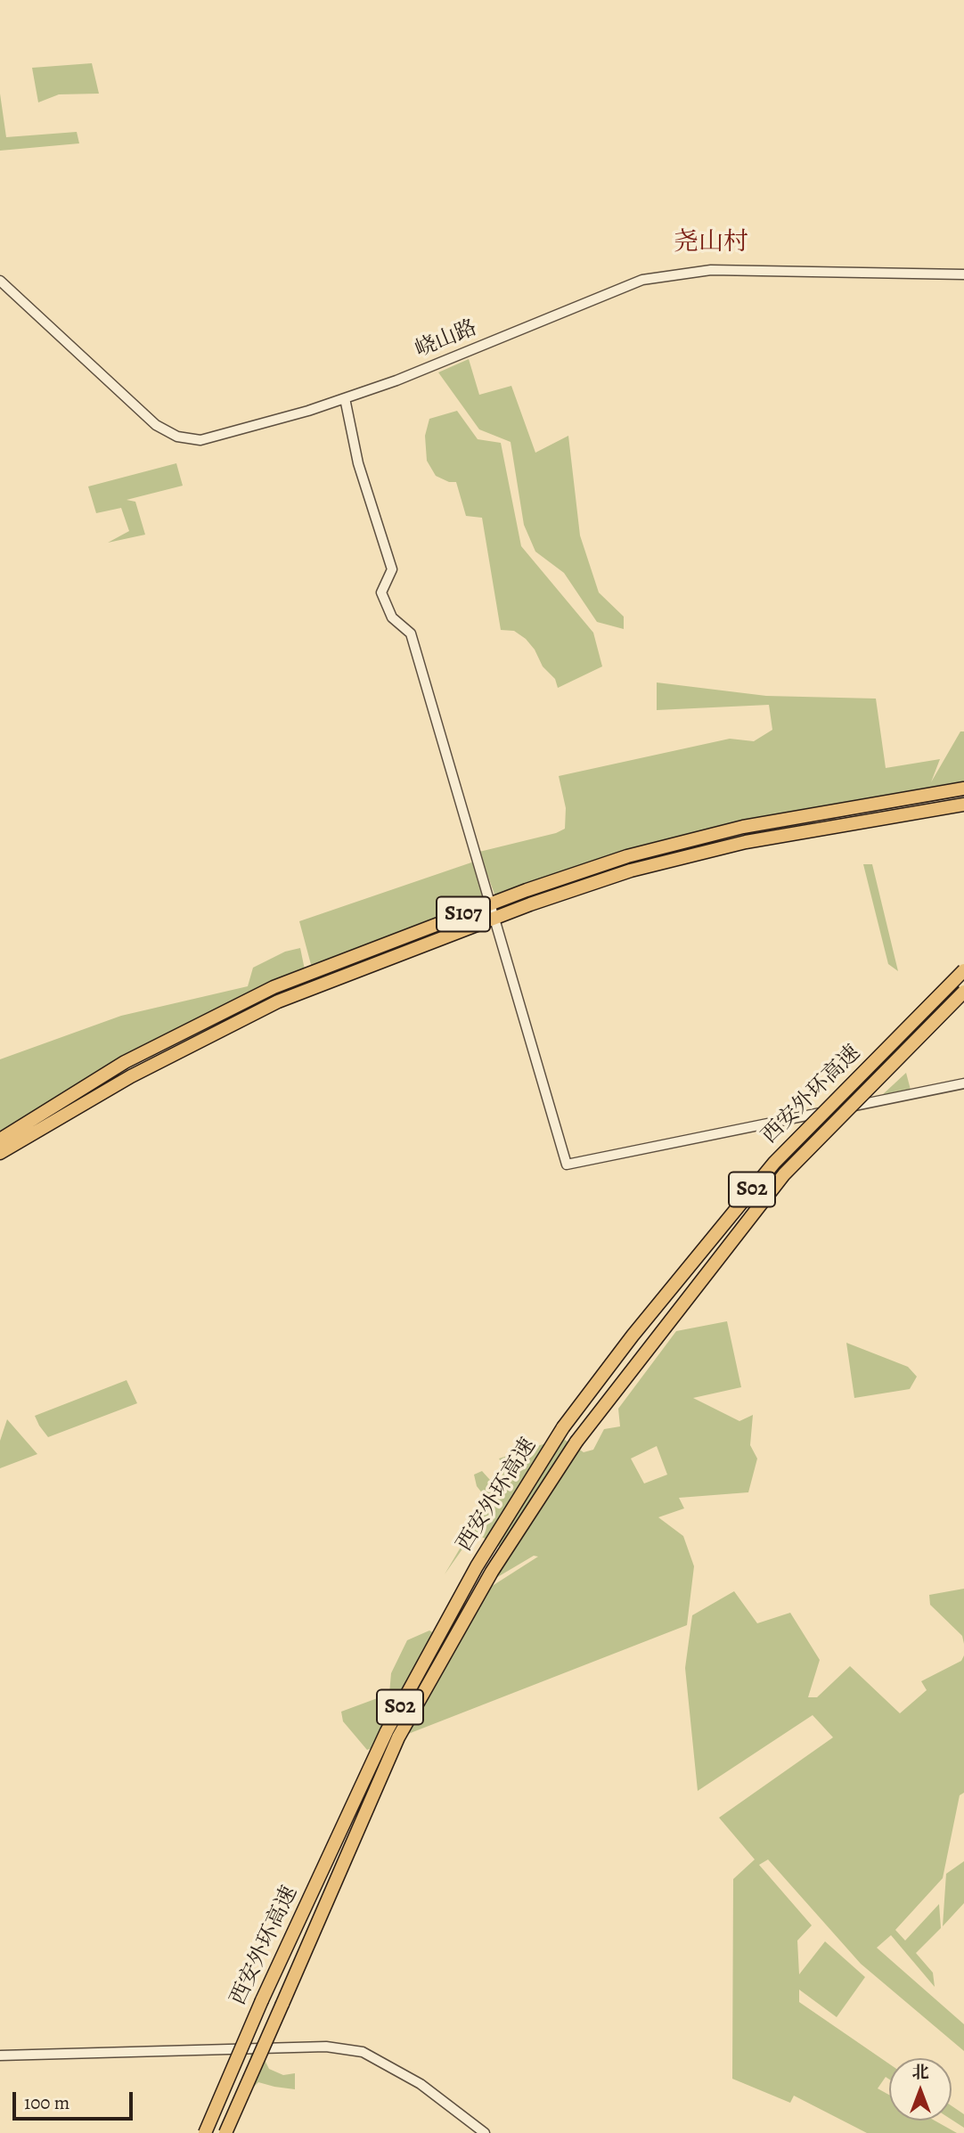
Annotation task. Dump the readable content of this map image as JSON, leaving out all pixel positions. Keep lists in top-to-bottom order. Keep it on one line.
{"streets":{"highway":["S107","西安外环高速","S02"],"street":["峣山路"]},"districts":["尧山村"],"scale_bar":"100 m","north":"top"}
